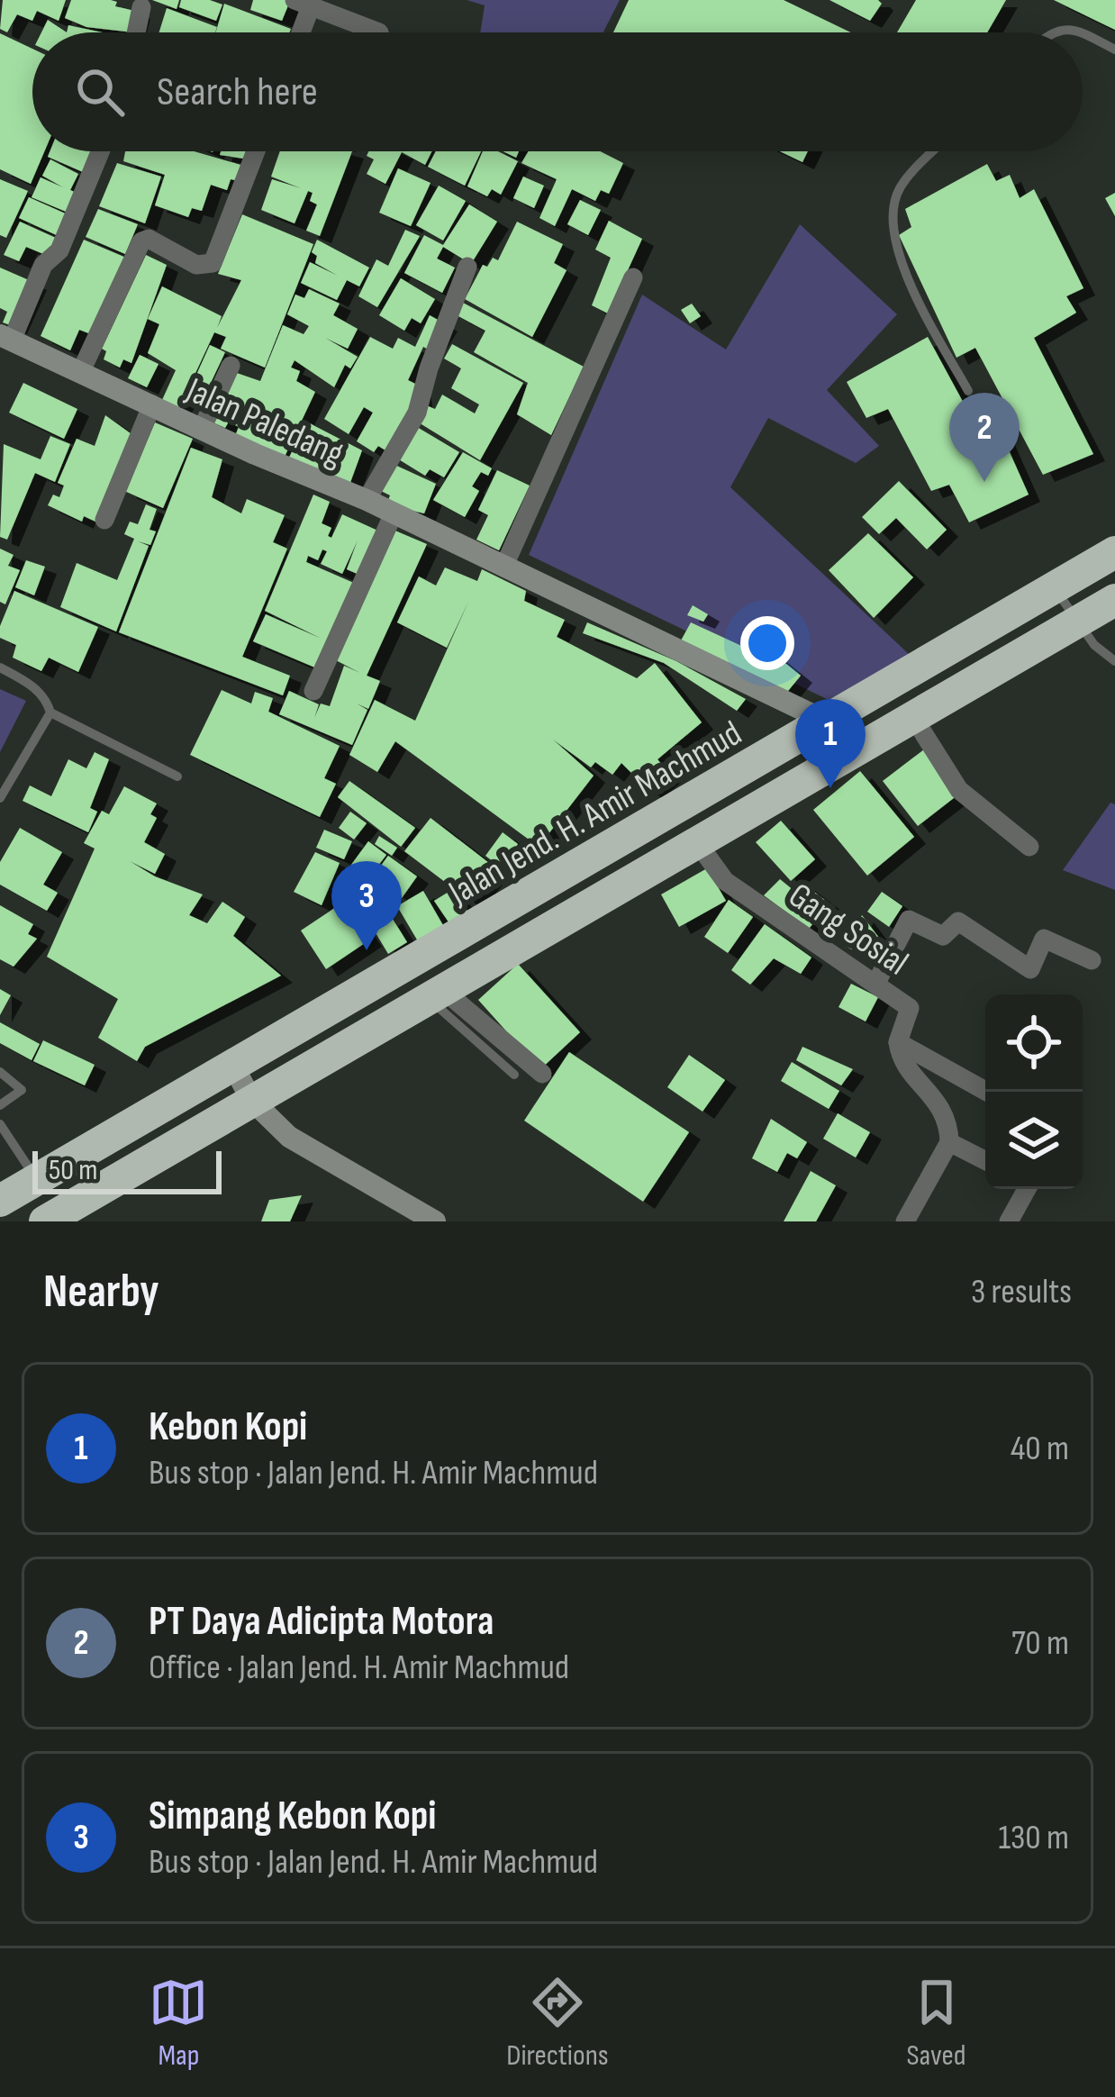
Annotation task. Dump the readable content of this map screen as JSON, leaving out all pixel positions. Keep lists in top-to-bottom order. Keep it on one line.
{"streets":{"highway":["Jalan Jend. H. Amir Machmud"],"street":["Jalan Paledang","Gang Sosial"]},"crossings":[["Jalan Paledang","Jalan Jend. H. Amir Machmud"]],"scale_bar":"50 m","page":{"search":"Search here","pins":["2","1","3"],"scale":"50 m","heading":["Nearby","3 results"],"list":[{"mark":"1","name":"Kebon Kopi","note":"Bus stop · Jalan Jend. H. Amir Machmud","value":"40 m"},{"mark":"2","name":"PT Daya Adicipta Motora","note":"Office · Jalan Jend. H. Amir Machmud","value":"70 m"},{"mark":"3","name":"Simpang Kebon Kopi","note":"Bus stop · Jalan Jend. H. Amir Machmud","value":"130 m"}],"nav":["Map","Directions","Saved"]}}
